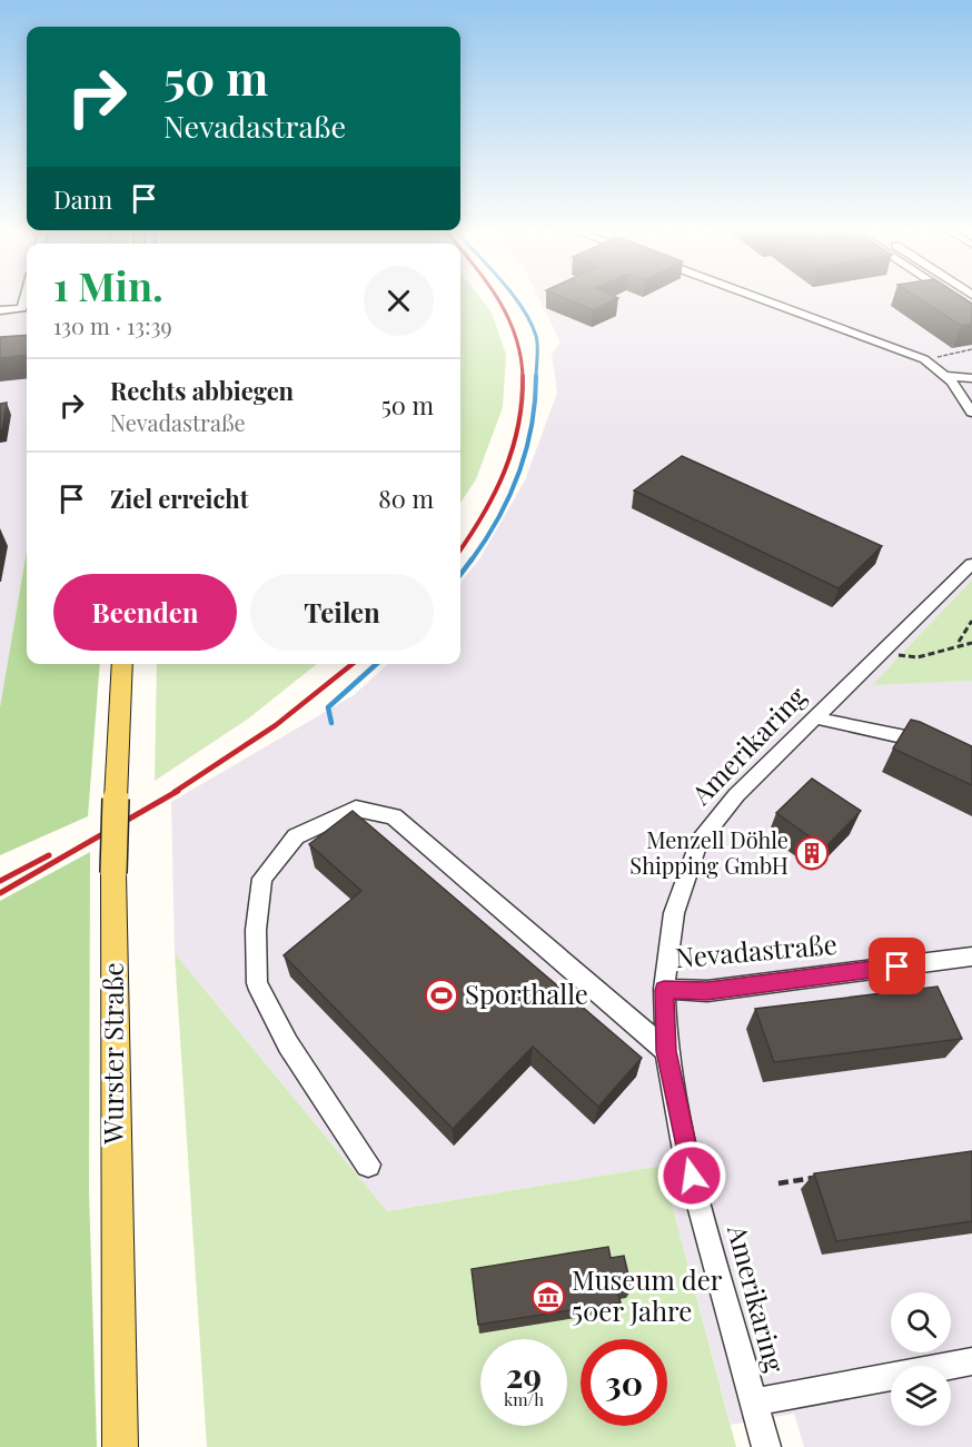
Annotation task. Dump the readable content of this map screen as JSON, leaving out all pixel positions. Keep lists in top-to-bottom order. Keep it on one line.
{"streets":{"main road":["Wurster Straße"],"street":["Amerikaring","Nevadastraße"]},"crossings":[["Amerikaring","Nevadastraße"]],"places":{"building":["Menzell Döhle Shipping GmbH"],"sports":["Sporthalle"],"museum":["Museum der 50er Jahre"]},"page":{"turn":["50 m","Nevadastraße"],"then":"Dann","heading":["1 Min.","130 m · 13:39"],"list":[{"name":"Rechts abbiegen","note":"Nevadastraße","value":"50 m"},{"name":"Ziel erreicht","value":"80 m"}],"buttons":["Beenden","Teilen"],"speed":"29 km/h","limit":"30"}}
